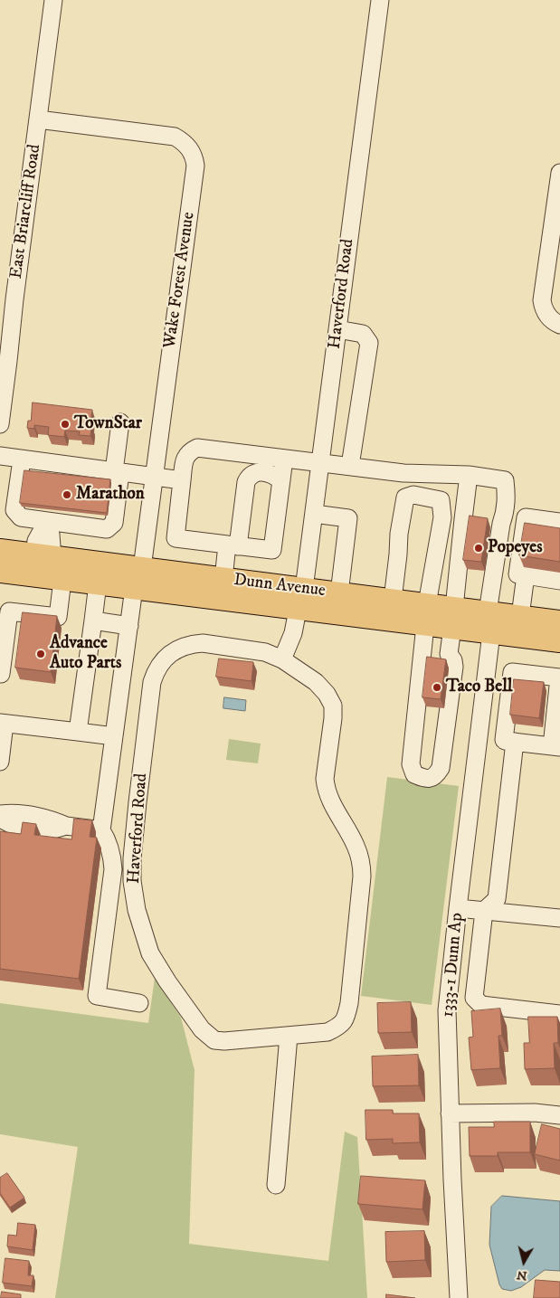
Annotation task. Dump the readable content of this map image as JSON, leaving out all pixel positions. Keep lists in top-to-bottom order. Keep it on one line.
{"streets":{"main road":["Dunn Avenue"],"street":["East Briarcliff Road","Wake Forest Avenue","Haverford Road","1333-1 Dunn Ap"]},"crossings":[["East Briarcliff Road","Wake Forest Avenue"],["Wake Forest Avenue","Dunn Avenue"],["Haverford Road","Dunn Avenue"],["Dunn Avenue","1333-1 Dunn Ap"]],"places":["TownStar","Marathon","Popeyes","Advance Auto Parts","Taco Bell"],"north":"bottom"}
